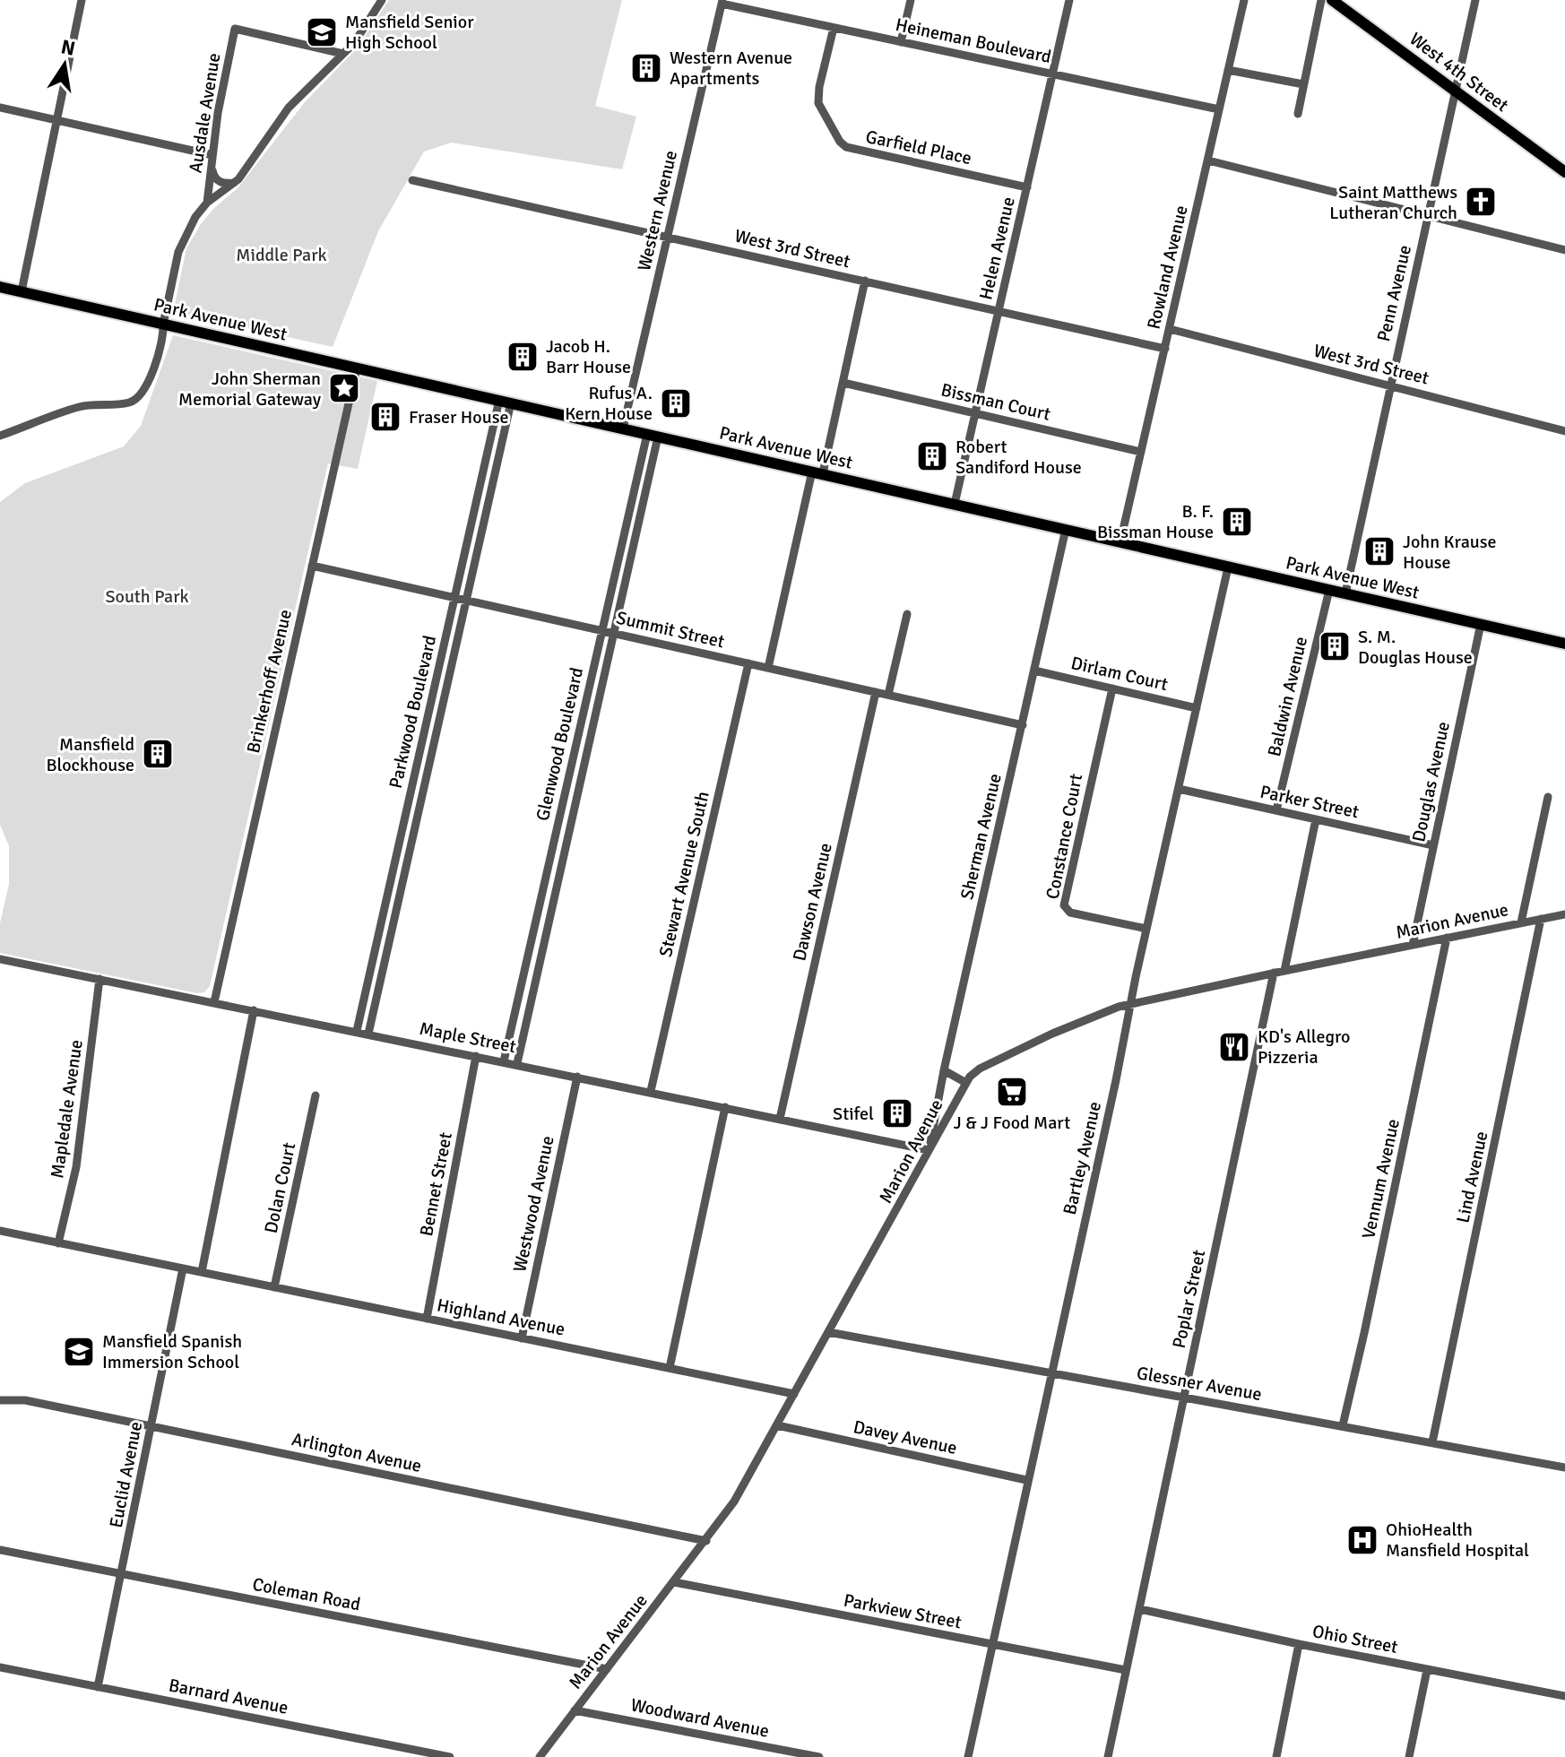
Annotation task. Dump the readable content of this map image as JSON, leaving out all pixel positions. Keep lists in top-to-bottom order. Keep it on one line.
{"streets":{"main road":["West 4th Street","Park Avenue West"],"street":["Heineman Boulevard","Ausdale Avenue","Garfield Place","Western Avenue","West 3rd Street","Helen Avenue","Rowland Avenue","Penn Avenue","Bissman Court","Summit Street","Dirlam Court","Brinkerhoff Avenue","Baldwin Avenue","Parkwood Boulevard","Glenwood Boulevard","Douglas Avenue","Parker Street","Sherman Avenue","Constance Court","Stewart Avenue South","Dawson Avenue","Marion Avenue","Maple Street","Mapledale Avenue","Bartley Avenue","Lind Avenue","Vennum Avenue","Bennet Street","Dolan Court","Westwood Avenue","Poplar Street","Highland Avenue","Glessner Avenue","Davey Avenue","Arlington Avenue","Euclid Avenue","Coleman Road","Parkview Street","Ohio Street","Barnard Avenue","Woodward Avenue"]},"crossings":[["Heineman Boulevard","Garfield Place"],["Heineman Boulevard","Western Avenue"],["Heineman Boulevard","Helen Avenue"],["Heineman Boulevard","Rowland Avenue"],["West 4th Street","Penn Avenue"],["Garfield Place","Helen Avenue"],["Western Avenue","West 3rd Street"],["Western Avenue","Park Avenue West"],["West 3rd Street","Helen Avenue"],["West 3rd Street","Rowland Avenue"],["West 3rd Street","Penn Avenue"],["Helen Avenue","Park Avenue West"],["Helen Avenue","Bissman Court"],["Rowland Avenue","Park Avenue West"],["Rowland Avenue","Bissman Court"],["Penn Avenue","Park Avenue West"],["Park Avenue West","Brinkerhoff Avenue"],["Park Avenue West","Baldwin Avenue"],["Park Avenue West","Parkwood Boulevard"],["Park Avenue West","Glenwood Boulevard"],["Park Avenue West","Douglas Avenue"],["Park Avenue West","Sherman Avenue"],["Park Avenue West","Bartley Avenue"],["Summit Street","Brinkerhoff Avenue"],["Summit Street","Parkwood Boulevard"],["Summit Street","Glenwood Boulevard"],["Summit Street","Sherman Avenue"],["Summit Street","Stewart Avenue South"],["Summit Street","Dawson Avenue"],["Dirlam Court","Sherman Avenue"],["Dirlam Court","Constance Court"],["Dirlam Court","Bartley Avenue"],["Brinkerhoff Avenue","Maple Street"],["Baldwin Avenue","Parker Street"],["Parkwood Boulevard","Maple Street"],["Glenwood Boulevard","Maple Street"],["Douglas Avenue","Parker Street"],["Douglas Avenue","Marion Avenue"],["Parker Street","Bartley Avenue"],["Sherman Avenue","Marion Avenue"],["Sherman Avenue","Maple Street"],["Constance Court","Bartley Avenue"],["Stewart Avenue South","Maple Street"],["Dawson Avenue","Maple Street"],["Marion Avenue","Maple Street"],["Marion Avenue","Bartley Avenue"],["Marion Avenue","Lind Avenue"],["Marion Avenue","Vennum Avenue"],["Marion Avenue","Poplar Street"],["Marion Avenue","Highland Avenue"],["Marion Avenue","Glessner Avenue"],["Marion Avenue","Davey Avenue"],["Marion Avenue","Arlington Avenue"],["Marion Avenue","Coleman Road"],["Marion Avenue","Parkview Street"],["Marion Avenue","Woodward Avenue"],["Maple Street","Mapledale Avenue"],["Maple Street","Bennet Street"],["Maple Street","Westwood Avenue"],["Bartley Avenue","Glessner Avenue"],["Bartley Avenue","Davey Avenue"],["Bartley Avenue","Parkview Street"],["Lind Avenue","Glessner Avenue"],["Vennum Avenue","Glessner Avenue"],["Bennet Street","Highland Avenue"],["Dolan Court","Highland Avenue"],["Westwood Avenue","Highland Avenue"],["Poplar Street","Glessner Avenue"],["Poplar Street","Parkview Street"],["Poplar Street","Ohio Street"],["Highland Avenue","Euclid Avenue"],["Arlington Avenue","Euclid Avenue"],["Euclid Avenue","Coleman Road"],["Euclid Avenue","Barnard Avenue"]],"parks":["Middle Park","South Park"],"places":{"school or university":["Mansfield Senior High School","Mansfield Spanish Immersion School"],"building":["Western Avenue Apartments","Jacob H. Barr House","Rufus A. Kern House","Fraser House","Robert Sandiford House","B. F. Bissman House","John Krause House","S. M. Douglas House","Mansfield Blockhouse","Stifel"],"church":["Saint Matthews Lutheran Church"],"place":["John Sherman Memorial Gateway"],"restaurant":["KD's Allegro Pizzeria"],"supermarket":["J & J Food Mart"],"hospital":["OhioHealth Mansfield Hospital"]},"north":"top"}
